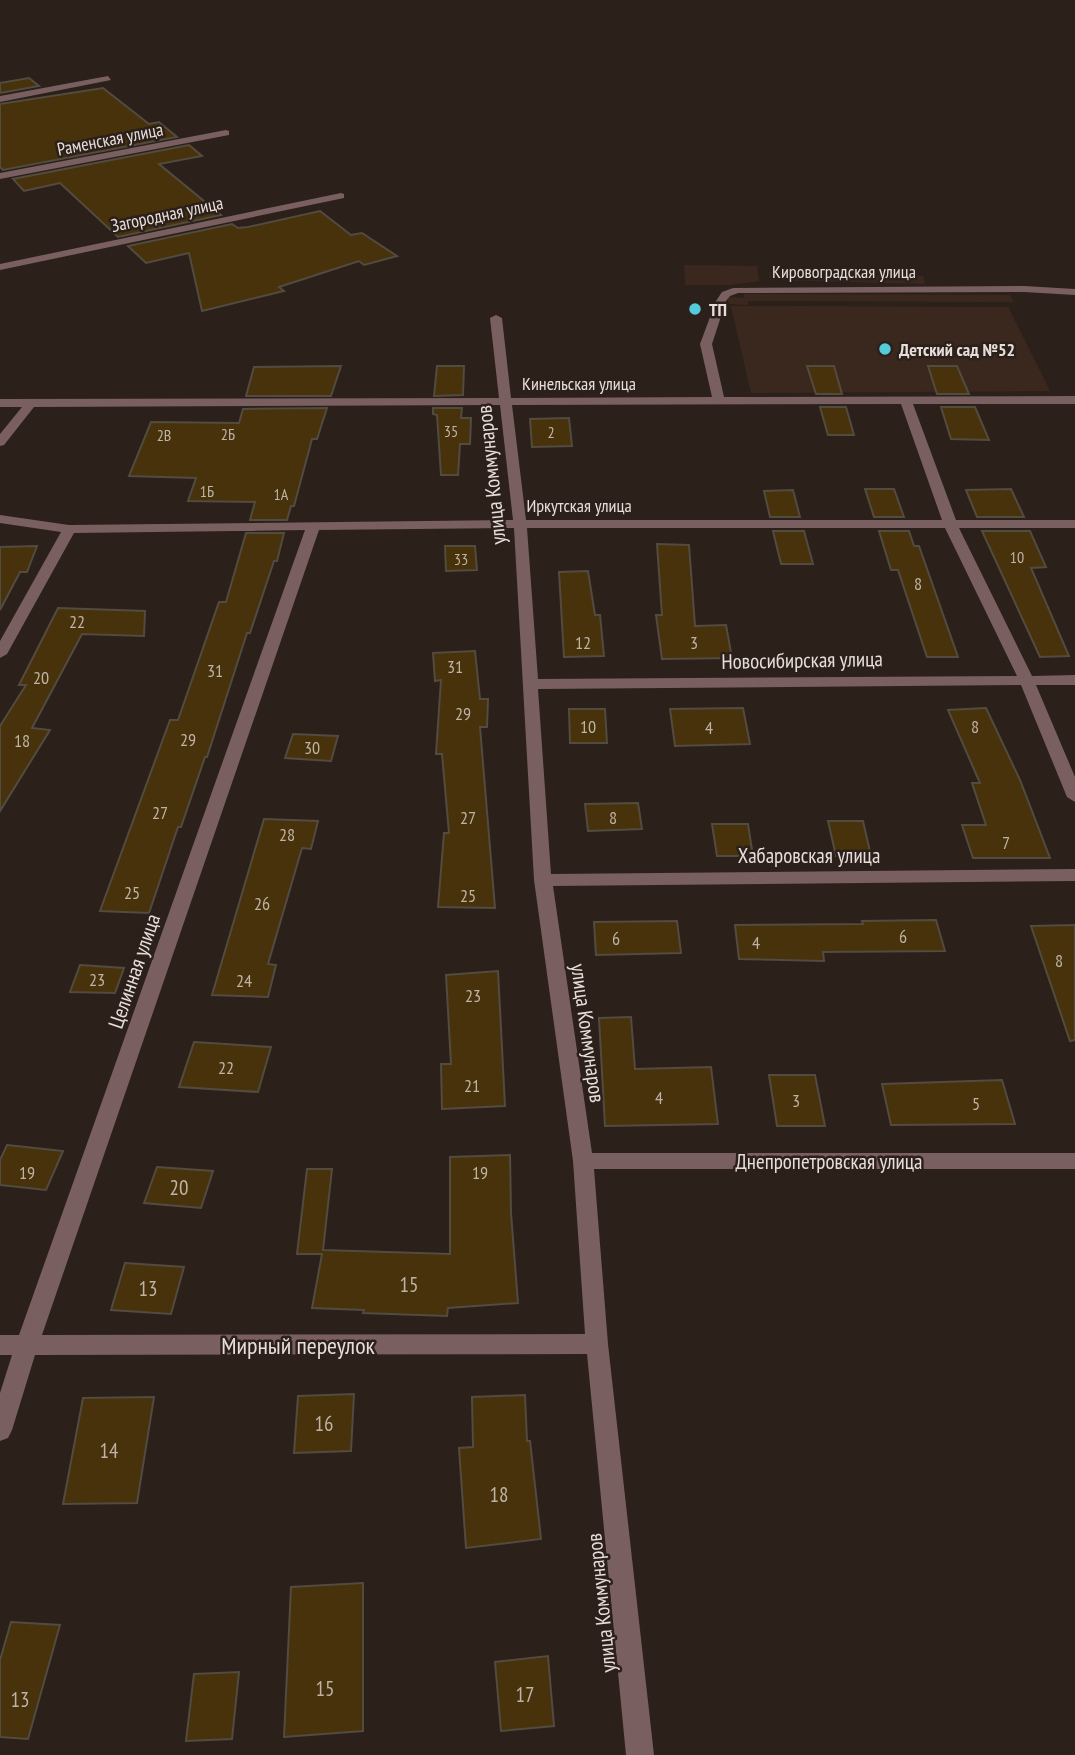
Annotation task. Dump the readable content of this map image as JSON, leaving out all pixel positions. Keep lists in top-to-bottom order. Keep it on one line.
{"streets":{"street":["Раменская улица","Загородная улица","Кировоградская улица","Кинельская улица","улица Коммунаров","Иркутская улица","Новосибирская улица","Хабаровская улица","Целинная улица","Днепропетровская улица","Мирный переулок"]},"crossings":[["Кировоградская улица","Кинельская улица"],["Кинельская улица","улица Коммунаров"],["улица Коммунаров","Иркутская улица"],["улица Коммунаров","Новосибирская улица"],["улица Коммунаров","Хабаровская улица"],["улица Коммунаров","Днепропетровская улица"],["улица Коммунаров","Мирный переулок"],["Иркутская улица","Целинная улица"],["Целинная улица","Мирный переулок"]],"places":["ТП","Детский сад №52"],"house_numbers":["35","2","2Б","2В","1Б","1А","10","33","8","22","12","3","31","31","20","29","10","8","4","29","18","30","27","27","8","28","7","25","25","26","6","6","4","8","23","24","23","22","21","4","3","5","19","19","20","15","13","16","14","18","15","17","13"]}
